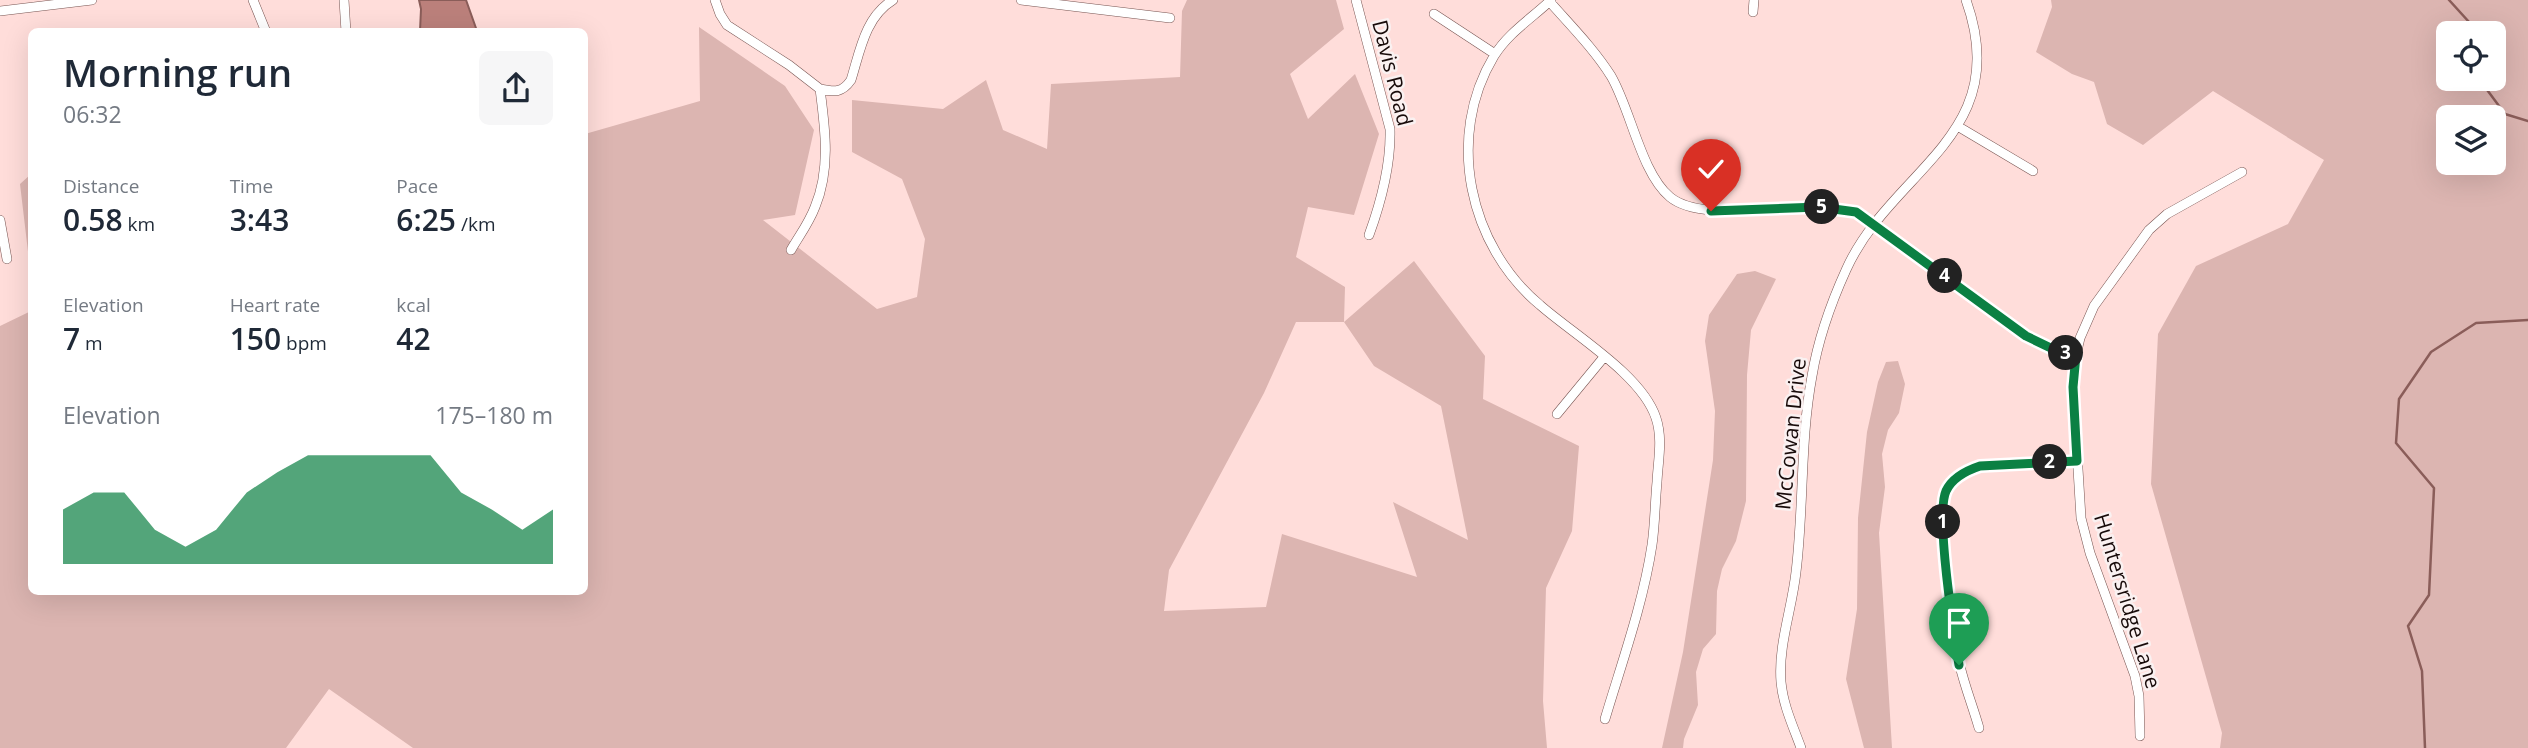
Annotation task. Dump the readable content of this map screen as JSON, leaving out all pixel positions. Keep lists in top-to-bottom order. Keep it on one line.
{"streets":{"street":["Davis Road","McCowan Drive","Huntersridge Lane"]},"page":{"heading":["Morning run","06:32"],"stats":[["Distance","0.58 km"],["Time","3:43"],["Pace","6:25 /km"],["Elevation","7 m"],["Heart rate","150 bpm"],["kcal","42"]],"pins":["5","4","3","2","1"],"chart":["Elevation","175–180 m"]}}
